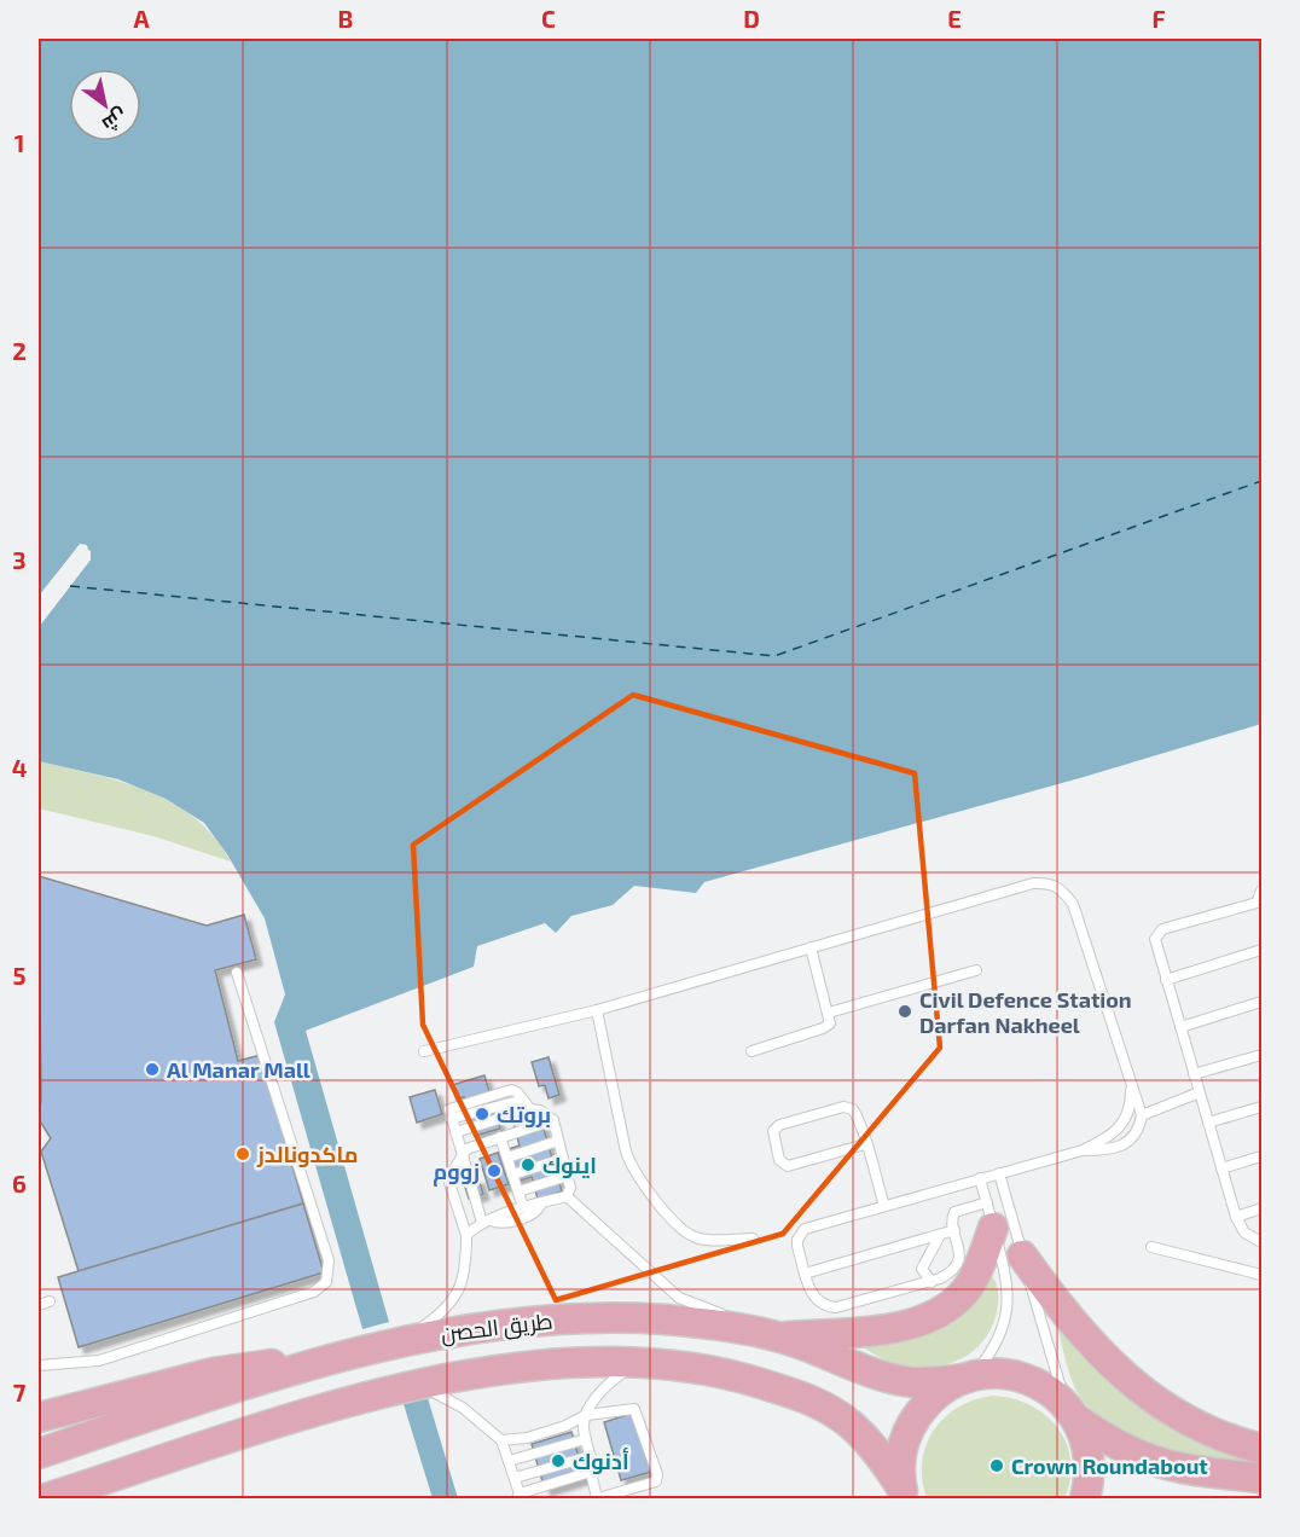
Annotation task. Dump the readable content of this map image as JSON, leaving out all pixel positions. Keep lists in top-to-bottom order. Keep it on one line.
{"streets":{"main road":["طريق الحصن"]},"places":["Civil Defence Station Darfan Nakheel","Al Manar Mall","بروتك","ماكدونالدز","اينوك","زووم","أدنوك","Crown Roundabout"],"north":"bottom right","grid":{"columns":["A","B","C","D","E","F"],"rows":["1","2","3","4","5","6","7"]}}
